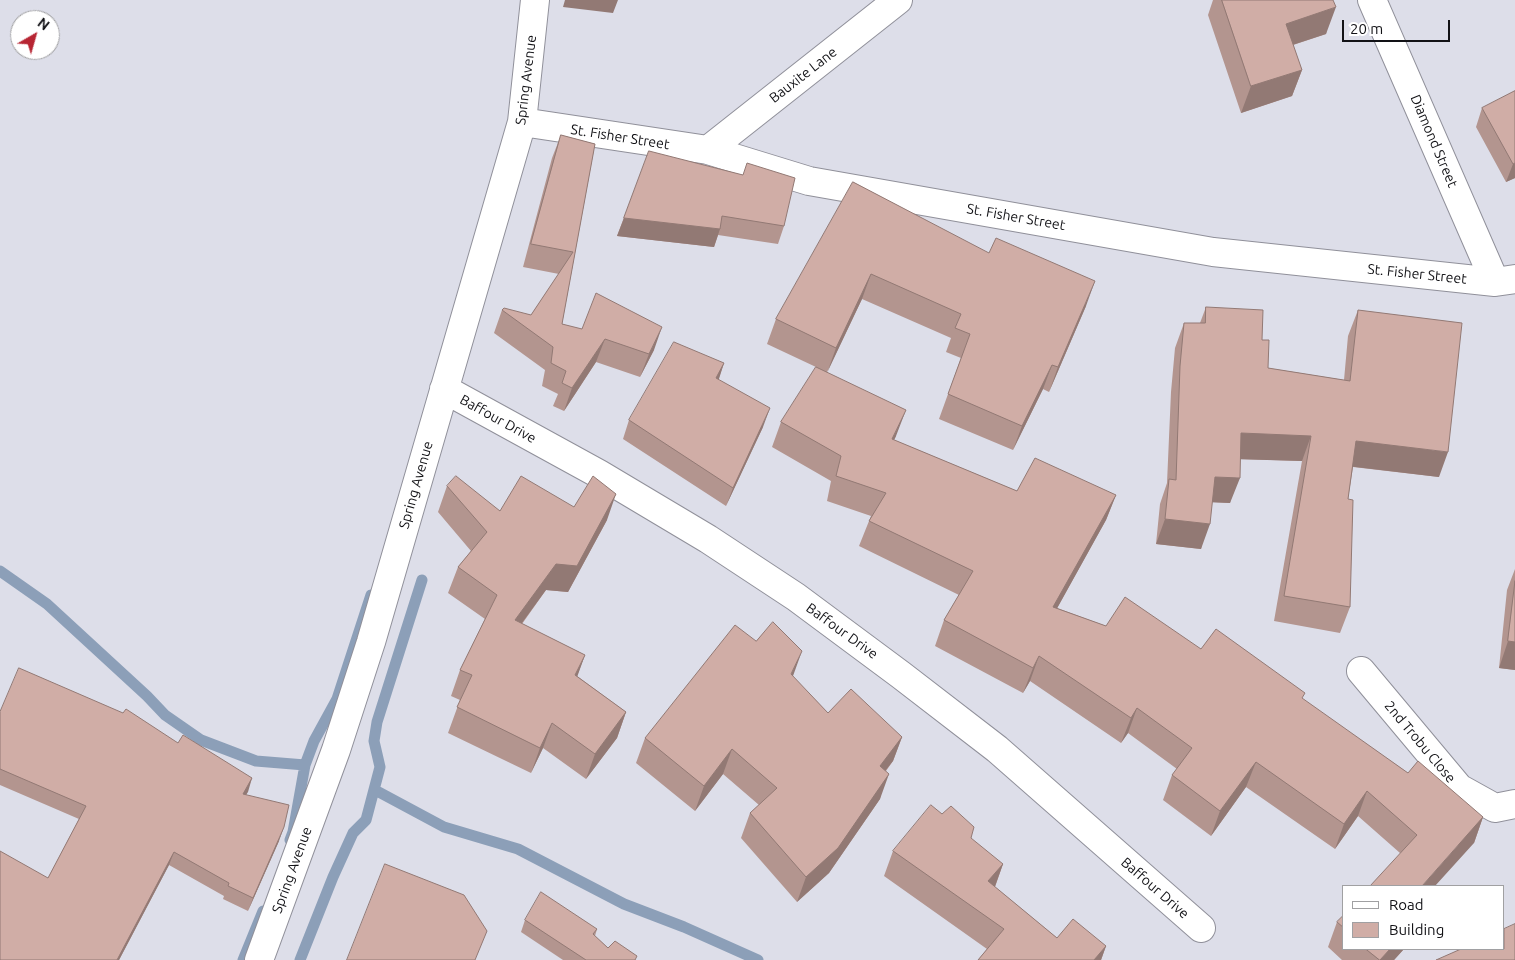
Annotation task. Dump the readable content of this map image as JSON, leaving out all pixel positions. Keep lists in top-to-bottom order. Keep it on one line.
{"streets":{"street":["Bauxite Lane","Spring Avenue","St. Fisher Street","Diamond Street","Baffour Drive","2nd Trobu Close"]},"crossings":[["Bauxite Lane","St. Fisher Street"],["Spring Avenue","St. Fisher Street"],["Spring Avenue","Baffour Drive"],["St. Fisher Street","Diamond Street"]],"legend":["Road","Building"],"scale_bar":"20 m","north":"top right"}
